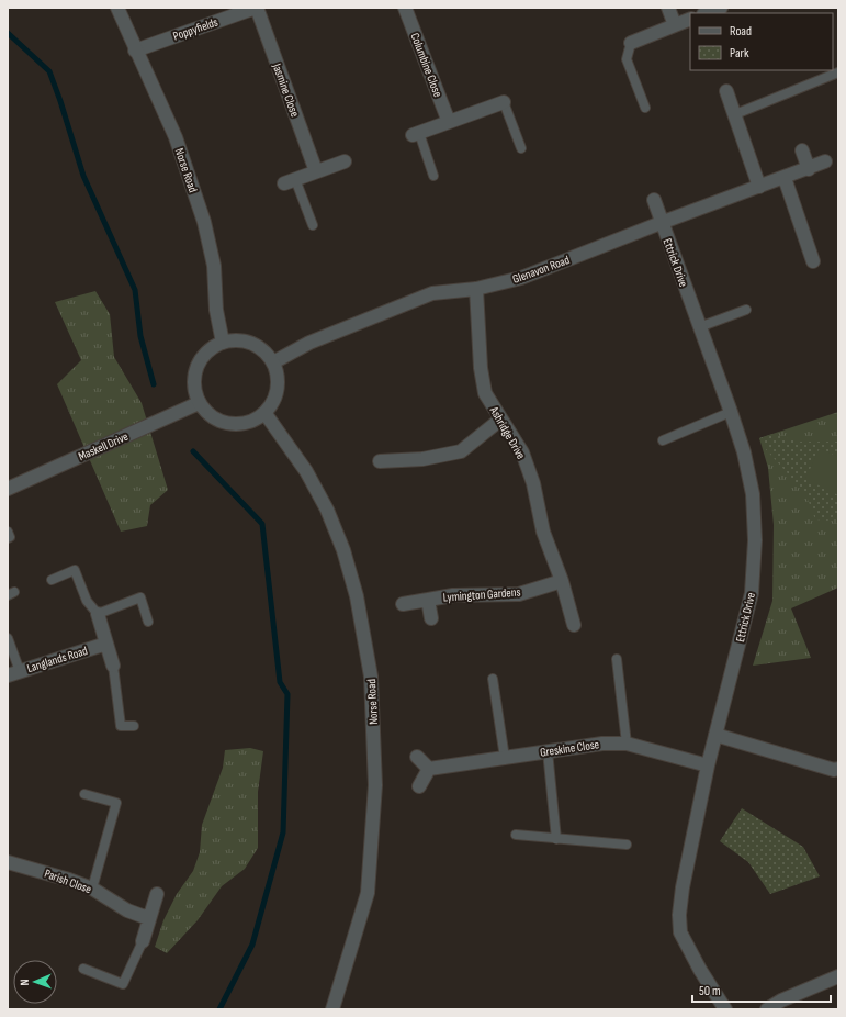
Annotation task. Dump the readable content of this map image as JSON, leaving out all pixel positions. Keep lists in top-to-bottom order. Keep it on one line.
{"streets":{"street":["Poppyfields","Columbine Close","Jasmine Close","Norse Road","Ettrick Drive","Glenavon Road","Ashridge Drive","Maskell Drive","Lymington Gardens","Langlands Road","Greskine Close","Parish Close"]},"crossings":[["Poppyfields","Jasmine Close"],["Poppyfields","Norse Road"],["Norse Road","Glenavon Road"],["Norse Road","Maskell Drive"],["Ettrick Drive","Glenavon Road"],["Ettrick Drive","Greskine Close"],["Glenavon Road","Ashridge Drive"],["Glenavon Road","Maskell Drive"],["Ashridge Drive","Lymington Gardens"]],"legend":["Road","Park"],"scale_bar":"50 m","north":"left"}
